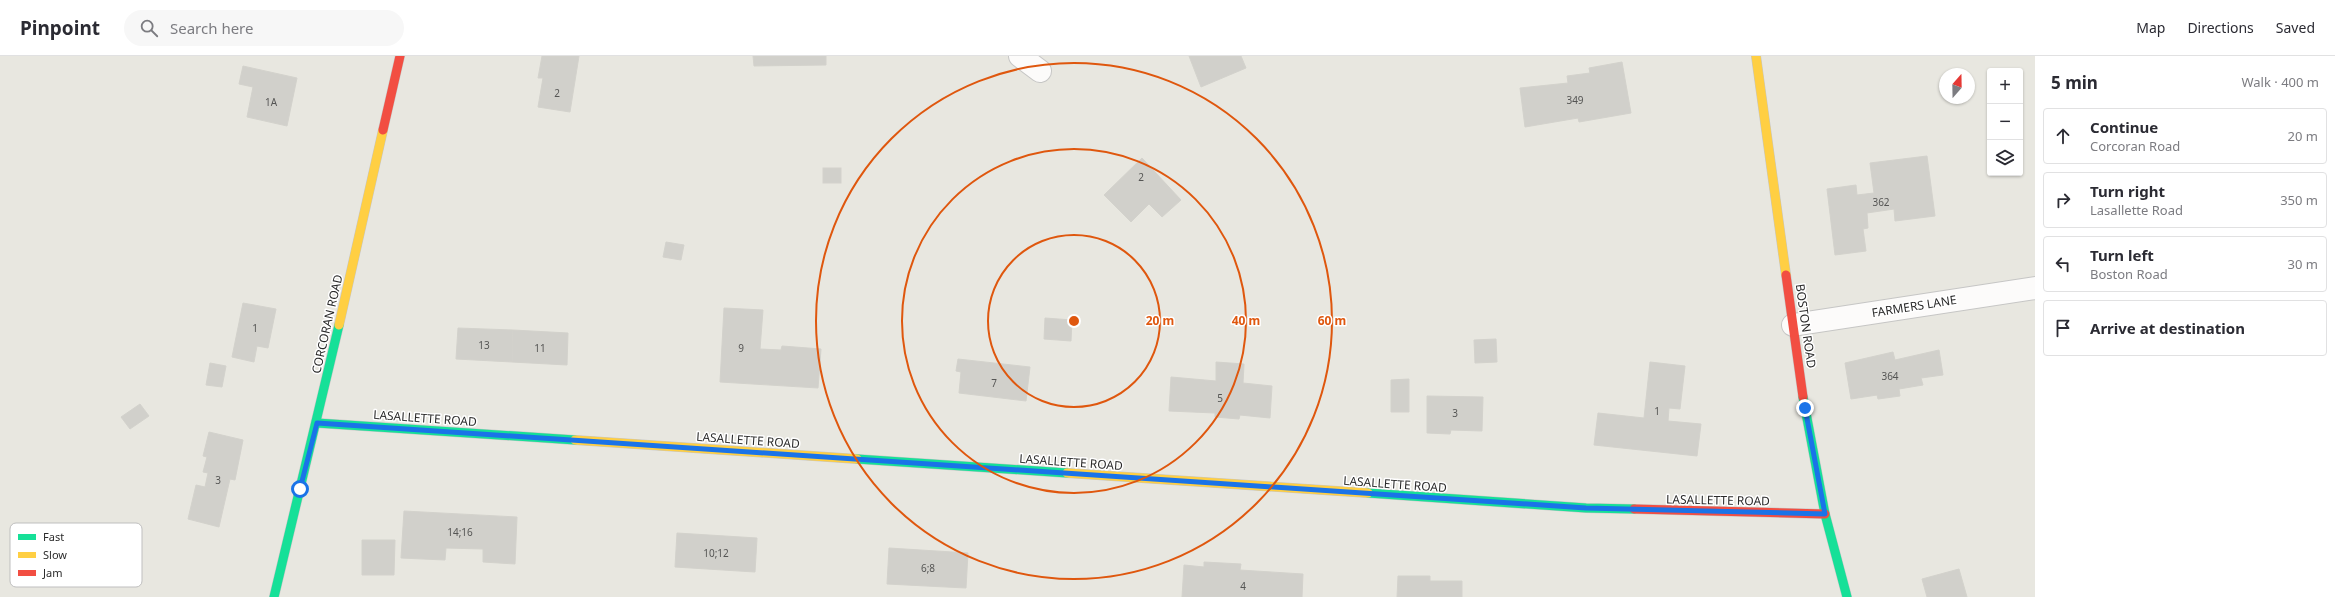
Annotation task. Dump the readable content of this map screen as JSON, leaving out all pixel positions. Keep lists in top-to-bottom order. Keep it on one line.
{"streets":{"street":["FARMERS LANE","CORCORAN ROAD","BOSTON ROAD","LASALLETTE ROAD"]},"crossings":[["FARMERS LANE","BOSTON ROAD"],["CORCORAN ROAD","LASALLETTE ROAD"],["BOSTON ROAD","LASALLETTE ROAD"]],"house_numbers":["2","349","1A","2","362","1","13","11","9","364","7","5","1","3","3","14;16","10;12","6;8","4"],"legend":["Fast","Slow","Jam"],"north":"top","page":{"header":"Pinpoint","search":"Search here","nav":["Map","Directions","Saved"],"heading":["5 min","Walk · 400 m"],"map_buttons":["+","−"],"list":[["Continue","Corcoran Road","20 m"],["Turn right","Lasallette Road","350 m"],["Turn left","Boston Road","30 m"],"Arrive at destination"]},"rings":["20 m","40 m","60 m"]}
